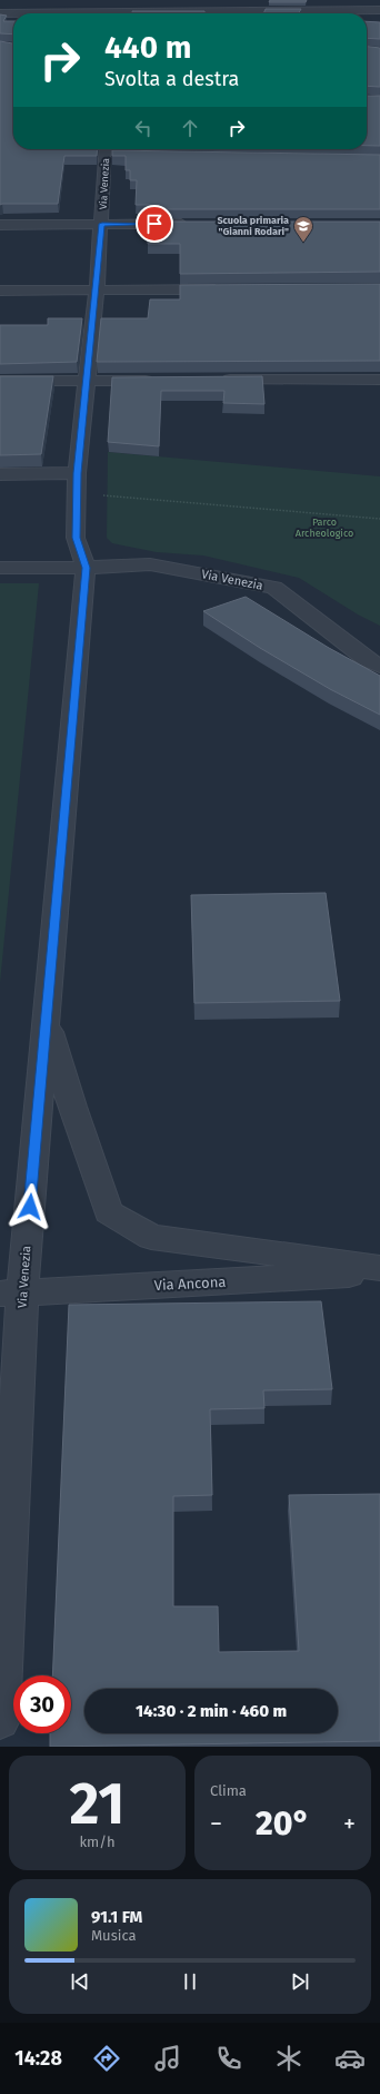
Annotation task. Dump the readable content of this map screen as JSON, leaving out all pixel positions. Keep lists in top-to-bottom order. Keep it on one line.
{"streets":{"street":["Via Venezia","Via Ancona"]},"crossings":[["Via Venezia","Via Ancona"]],"parks":["Parco Archeologico"],"places":{"school or university":["Scuola primaria \"Gianni Rodari\""]},"page":{"turn":["440 m","Svolta a destra"],"limit":"30","trip":"14:30 · 2 min · 460 m","tile":[["21","km/h"],"Clima"],"heat":["−","20°","+"],"song":["91.1 FM","Musica"],"tabs":"14:28"}}
